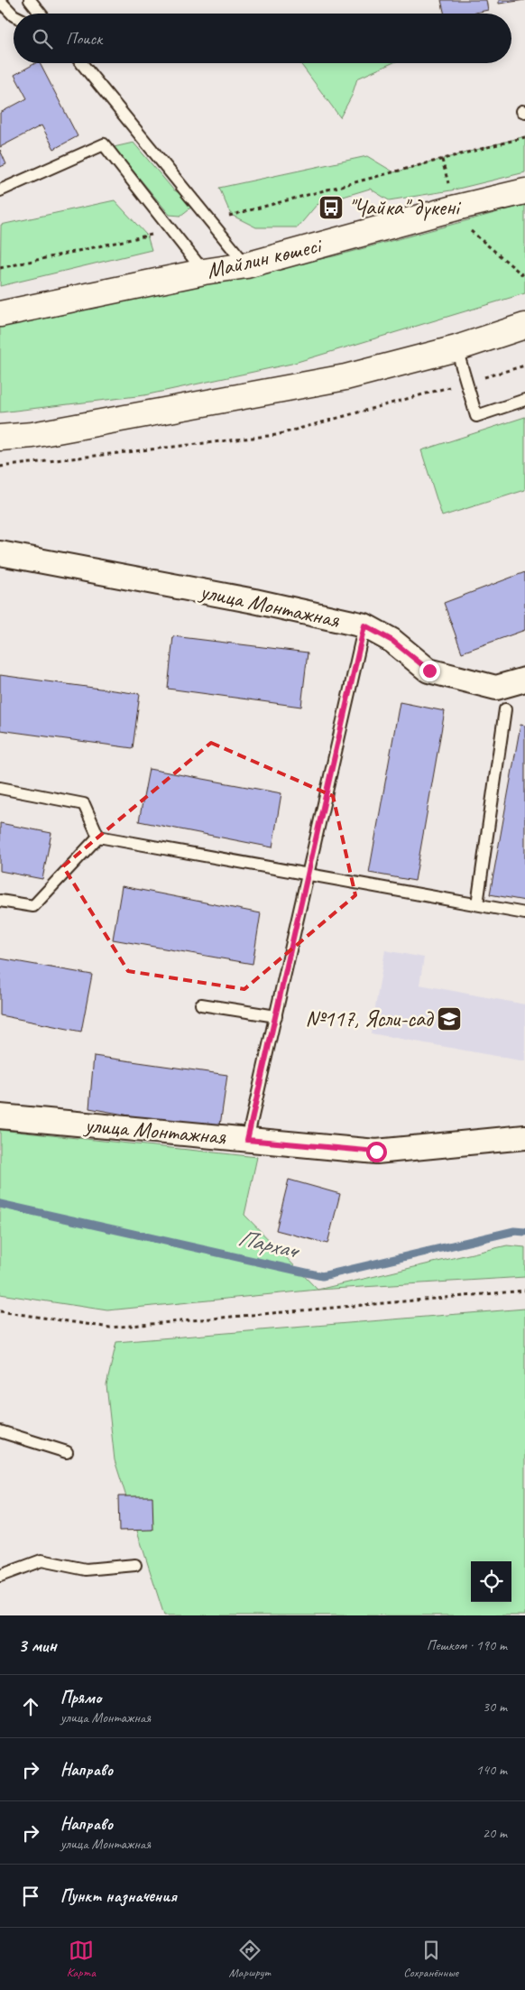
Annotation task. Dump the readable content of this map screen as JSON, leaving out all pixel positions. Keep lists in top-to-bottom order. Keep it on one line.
{"streets":{"main road":["Майлин көшесі"],"street":["улица Монтажная"]},"water":["Пархач"],"places":{"bus stop":["\"Чайка\" дүкені"],"school or university":["№117, Ясли-сад"]},"page":{"search":"Поиск","heading":["3 мин","Пешком · 190 m"],"list":[["Прямо","улица Монтажная","30 m"],["Направо","140 m"],["Направо","улица Монтажная","20 m"],"Пункт назначения"],"nav":["Карта","Маршрут","Сохранённые"]}}
